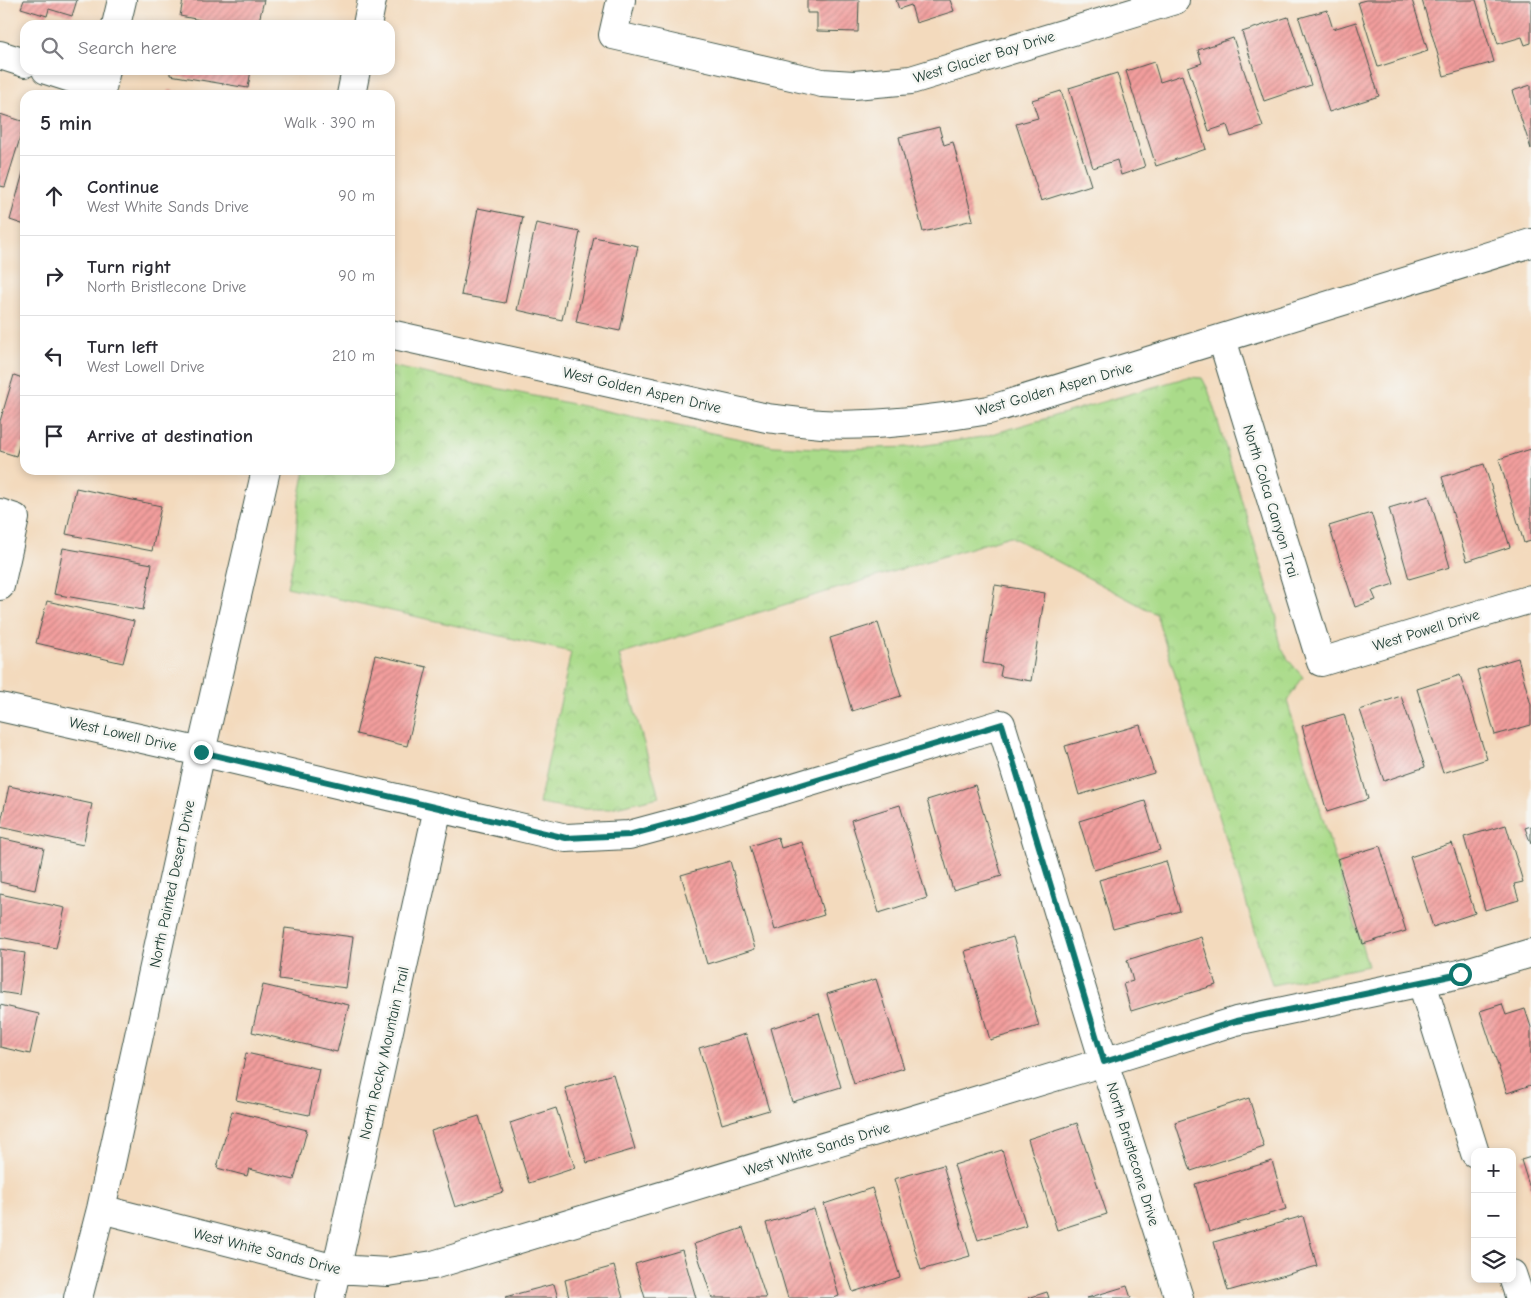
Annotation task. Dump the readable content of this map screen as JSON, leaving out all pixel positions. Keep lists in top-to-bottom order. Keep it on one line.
{"streets":{"street":["West Glacier Bay Drive","West Golden Aspen Drive","North Colca Canyon Trai","West Powell Drive","West Lowell Drive","North Painted Desert Drive","North Rocky Mountain Trail","West White Sands Drive","North Bristlecone Drive"]},"crossings":[["West Golden Aspen Drive","North Colca Canyon Trai"],["North Colca Canyon Trai","West Powell Drive"],["West Lowell Drive","North Painted Desert Drive"],["West Lowell Drive","North Rocky Mountain Trail"],["West Lowell Drive","North Bristlecone Drive"],["North Painted Desert Drive","West White Sands Drive"],["North Rocky Mountain Trail","West White Sands Drive"],["West White Sands Drive","North Bristlecone Drive"]],"page":{"search":"Search here","heading":["5 min","Walk · 390 m"],"list":[["Continue","West White Sands Drive","90 m"],["Turn right","North Bristlecone Drive","90 m"],["Turn left","West Lowell Drive","210 m"],"Arrive at destination"],"map_buttons":["+","−"]}}
